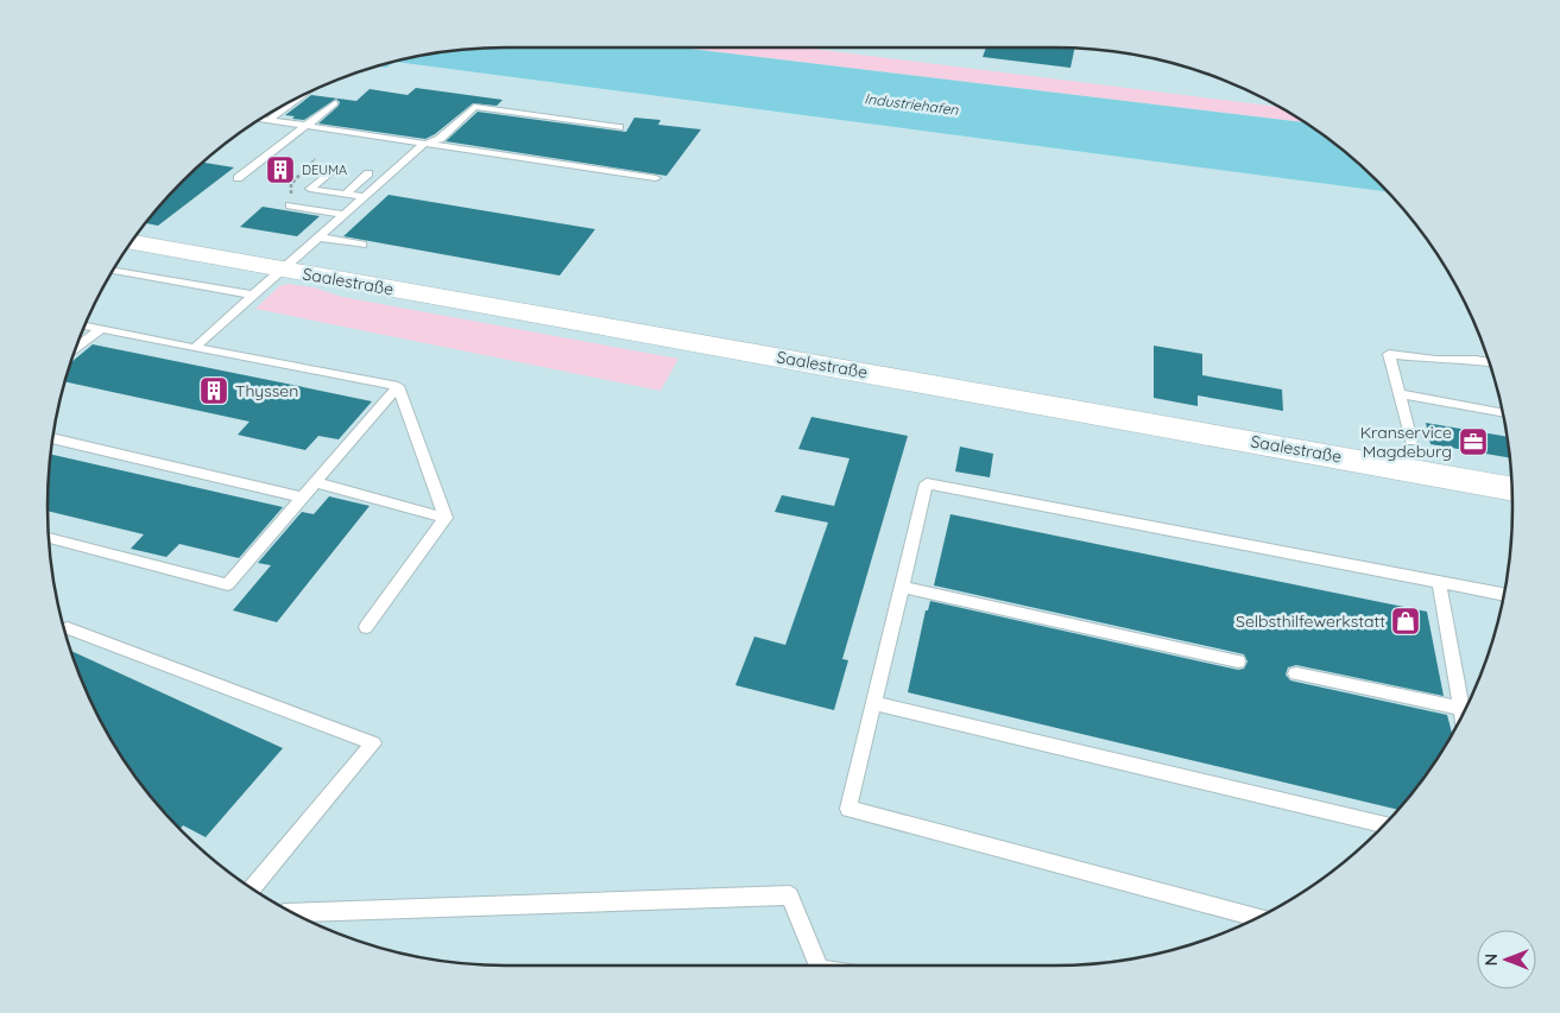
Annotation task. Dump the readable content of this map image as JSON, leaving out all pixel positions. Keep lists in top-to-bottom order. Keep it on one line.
{"streets":{"main road":["Saalestraße"]},"water":["Industriehafen"],"places":{"building":["DEUMA","Thyssen"],"office":["Kranservice Magdeburg"],"shop":["Selbsthilfewerkstatt"]},"north":"left"}
